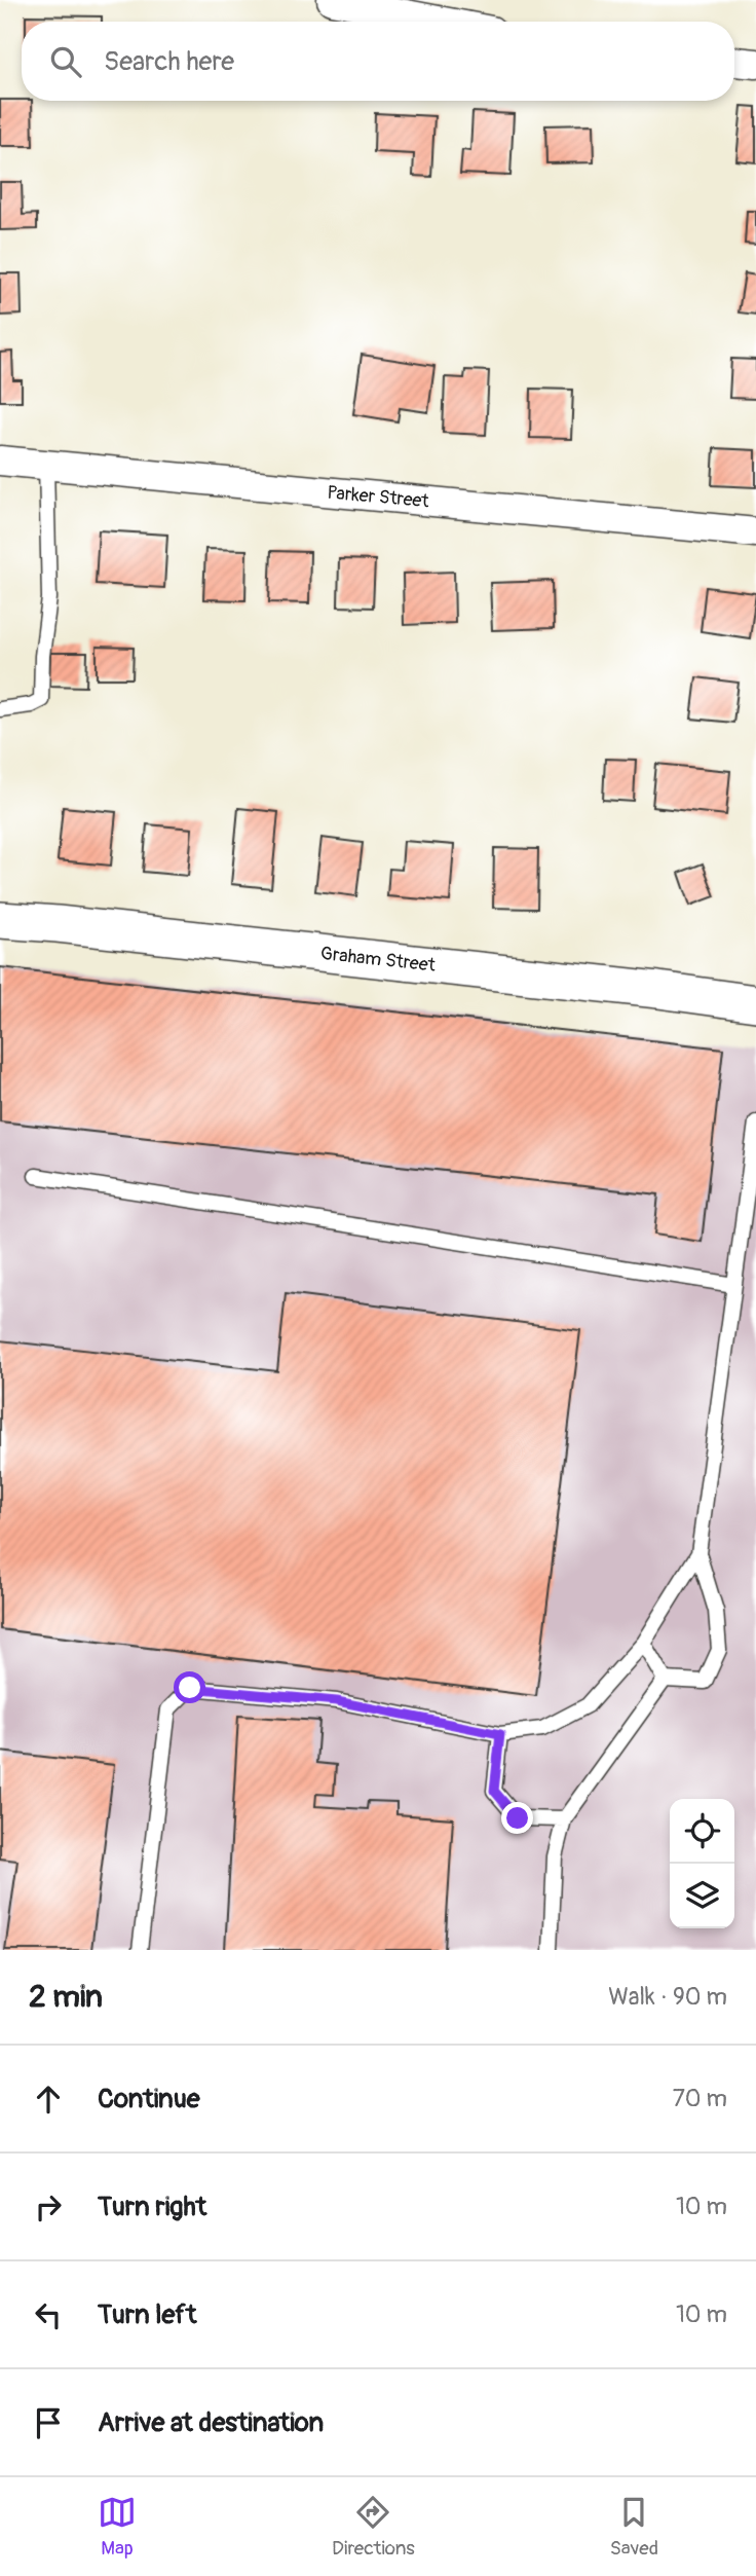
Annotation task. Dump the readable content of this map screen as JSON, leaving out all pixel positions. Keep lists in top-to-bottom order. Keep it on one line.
{"streets":{"street":["Parker Street","Graham Street"]},"page":{"search":"Search here","heading":["2 min","Walk · 90 m"],"list":[["Continue","70 m"],["Turn right","10 m"],["Turn left","10 m"],"Arrive at destination"],"nav":["Map","Directions","Saved"]}}
